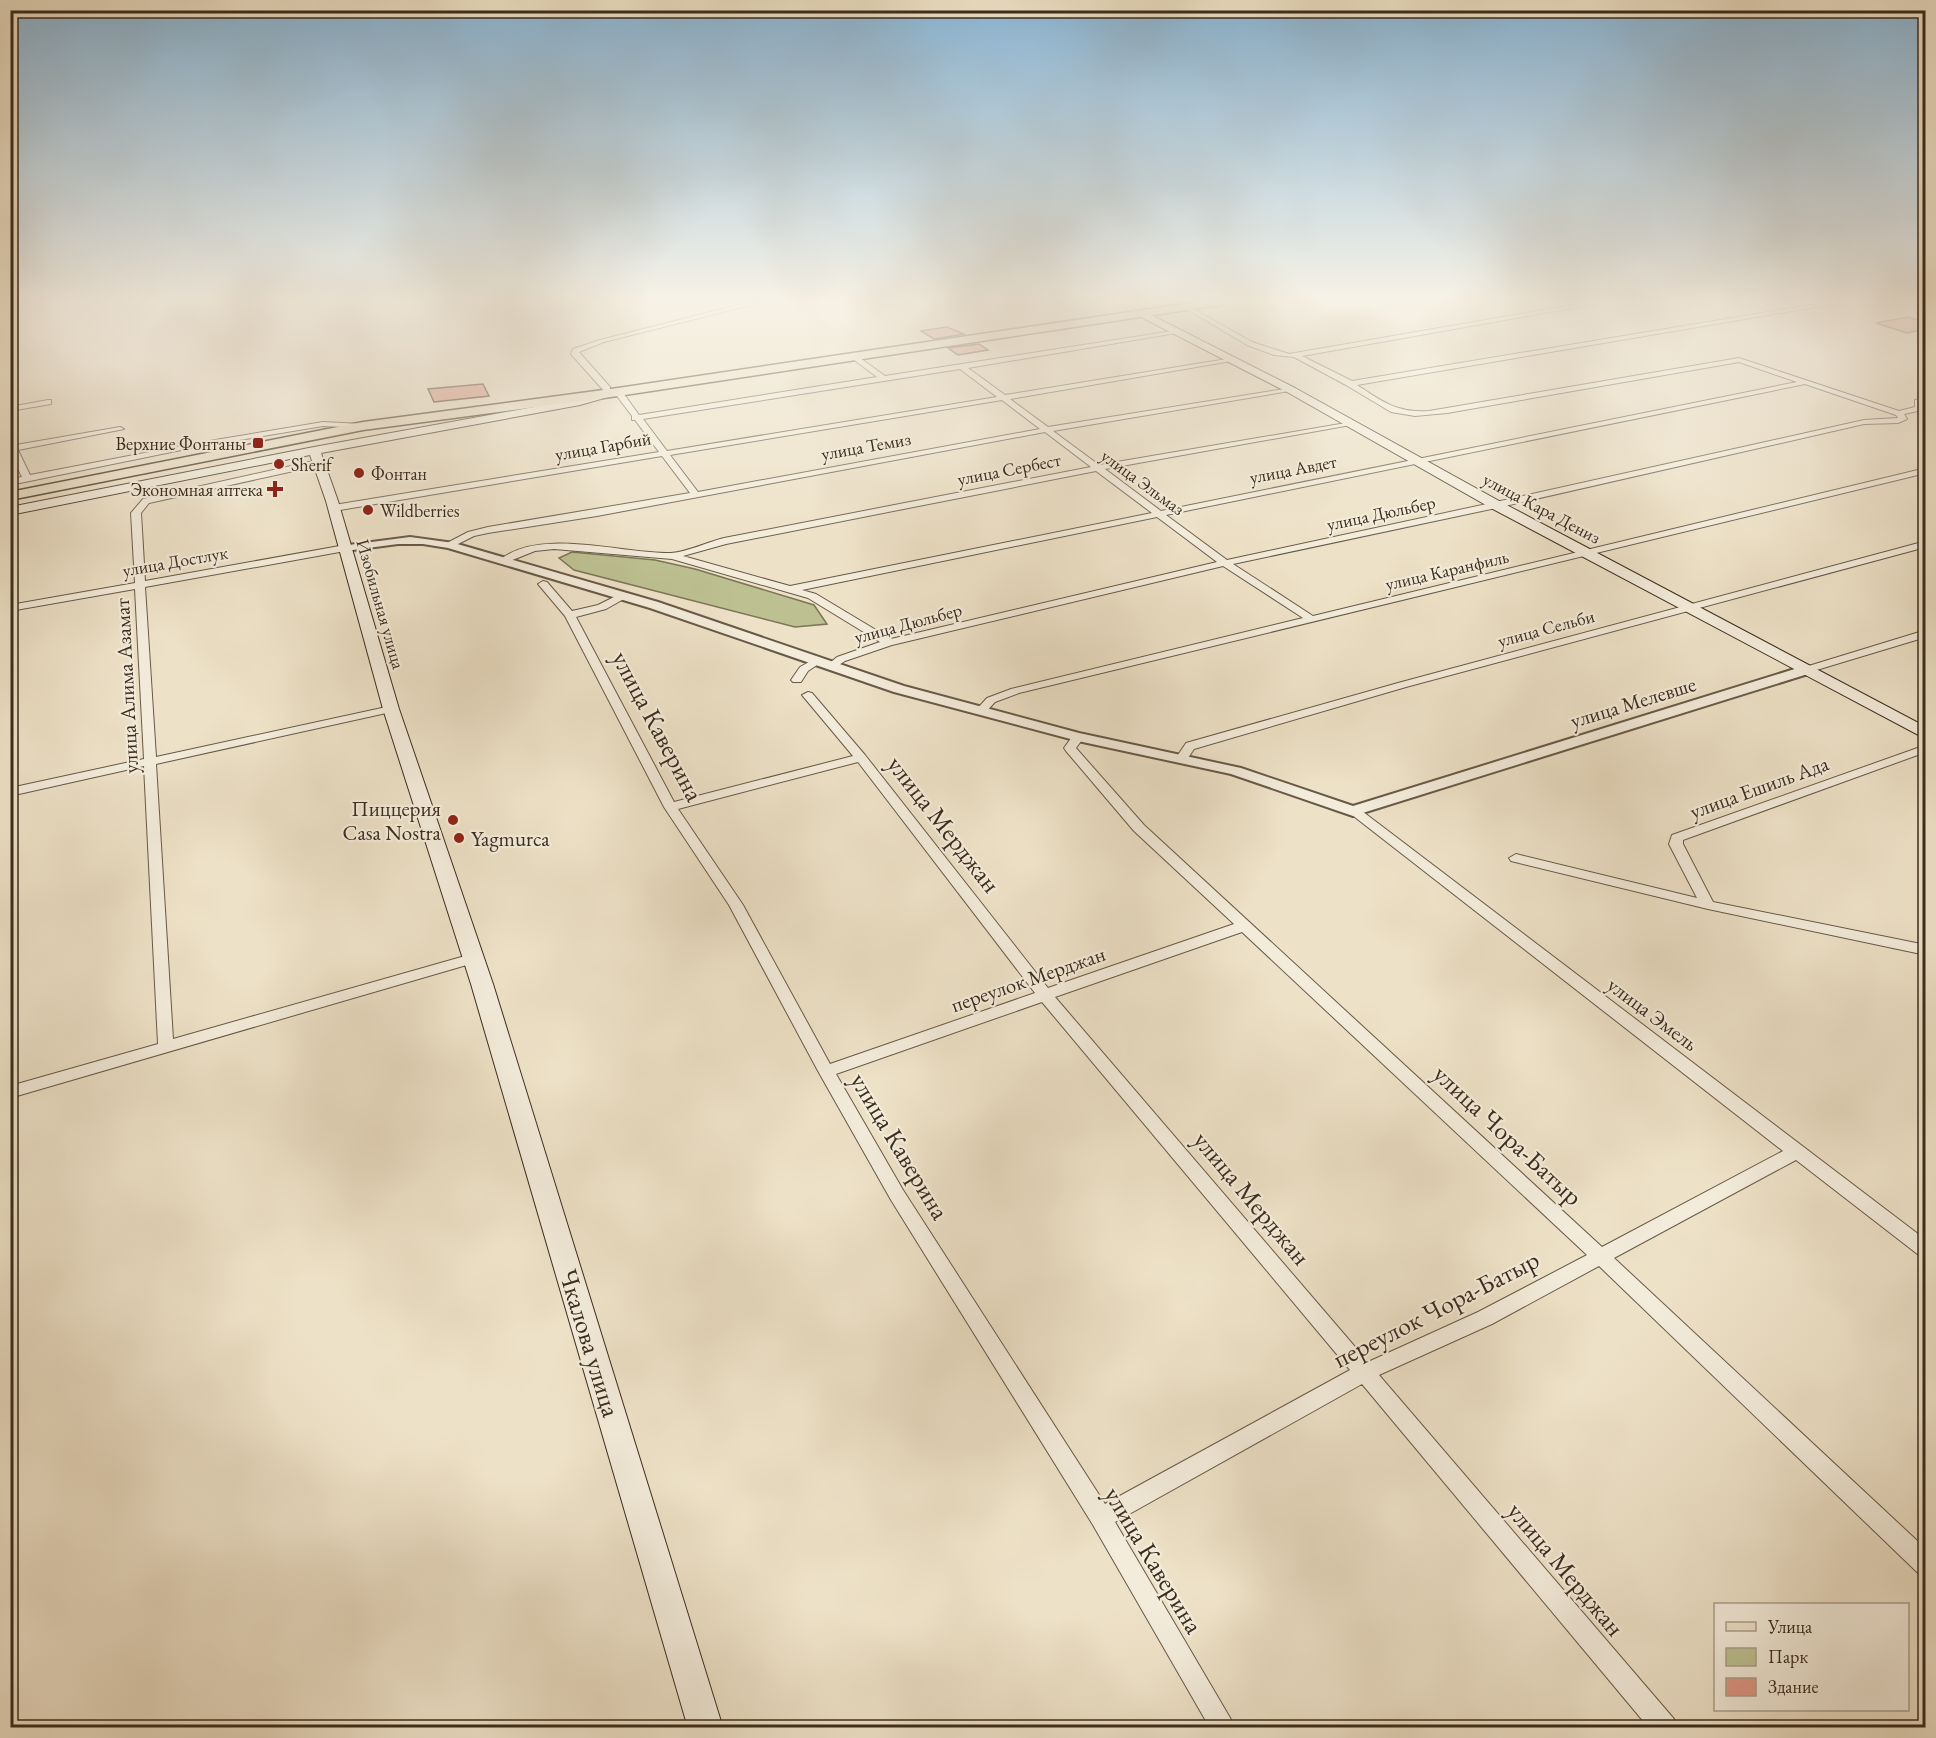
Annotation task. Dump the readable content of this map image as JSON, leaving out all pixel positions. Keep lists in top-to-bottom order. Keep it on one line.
{"streets":{"main road":["улица Кара Дениз","Изобильная улица","Чкалова улица"],"street":["улица Гарбий","улица Темиз","улица Сербест","улица Авдет","улица Эльмаз","улица Дюльбер","улица Достлук","улица Каранфиль","улица Сельби","улица Алима Азамат","улица Мелевше","улица Каверина","улица Ешиль Ада","улица Мерджан","переулок Мерджан","улица Эмель","улица Чора-Батыр","переулок Чора-Батыр"]},"crossings":[["улица Гарбий","улица Эльмаз"],["улица Гарбий","Изобильная улица"],["улица Темиз","улица Эльмаз"],["улица Темиз","улица Кара Дениз"],["улица Сербест","улица Эльмаз"],["улица Сербест","улица Кара Дениз"],["улица Авдет","улица Эльмаз"],["улица Авдет","улица Кара Дениз"],["улица Эльмаз","улица Дюльбер"],["улица Эльмаз","улица Каранфиль"],["улица Кара Дениз","улица Дюльбер"],["улица Кара Дениз","улица Каранфиль"],["улица Кара Дениз","улица Сельби"],["улица Кара Дениз","улица Мелевше"],["улица Достлук","Изобильная улица"],["улица Достлук","улица Алима Азамат"],["Изобильная улица","улица Алима Азамат"],["Изобильная улица","Чкалова улица"],["улица Мелевше","улица Эмель"],["улица Каверина","переулок Мерджан"],["улица Каверина","переулок Чора-Батыр"],["улица Мерджан","переулок Мерджан"],["улица Мерджан","переулок Чора-Батыр"],["переулок Мерджан","улица Чора-Батыр"],["улица Эмель","переулок Чора-Батыр"],["улица Чора-Батыр","переулок Чора-Батыр"]],"places":{"transit":["Верхние Фонтаны"],"other":["Sherif","Фонтан","Wildberries","Пиццерия Casa Nostra","Yagmurca"],"health":["Экономная аптека"]},"legend":["Улица","Парк","Здание"]}
